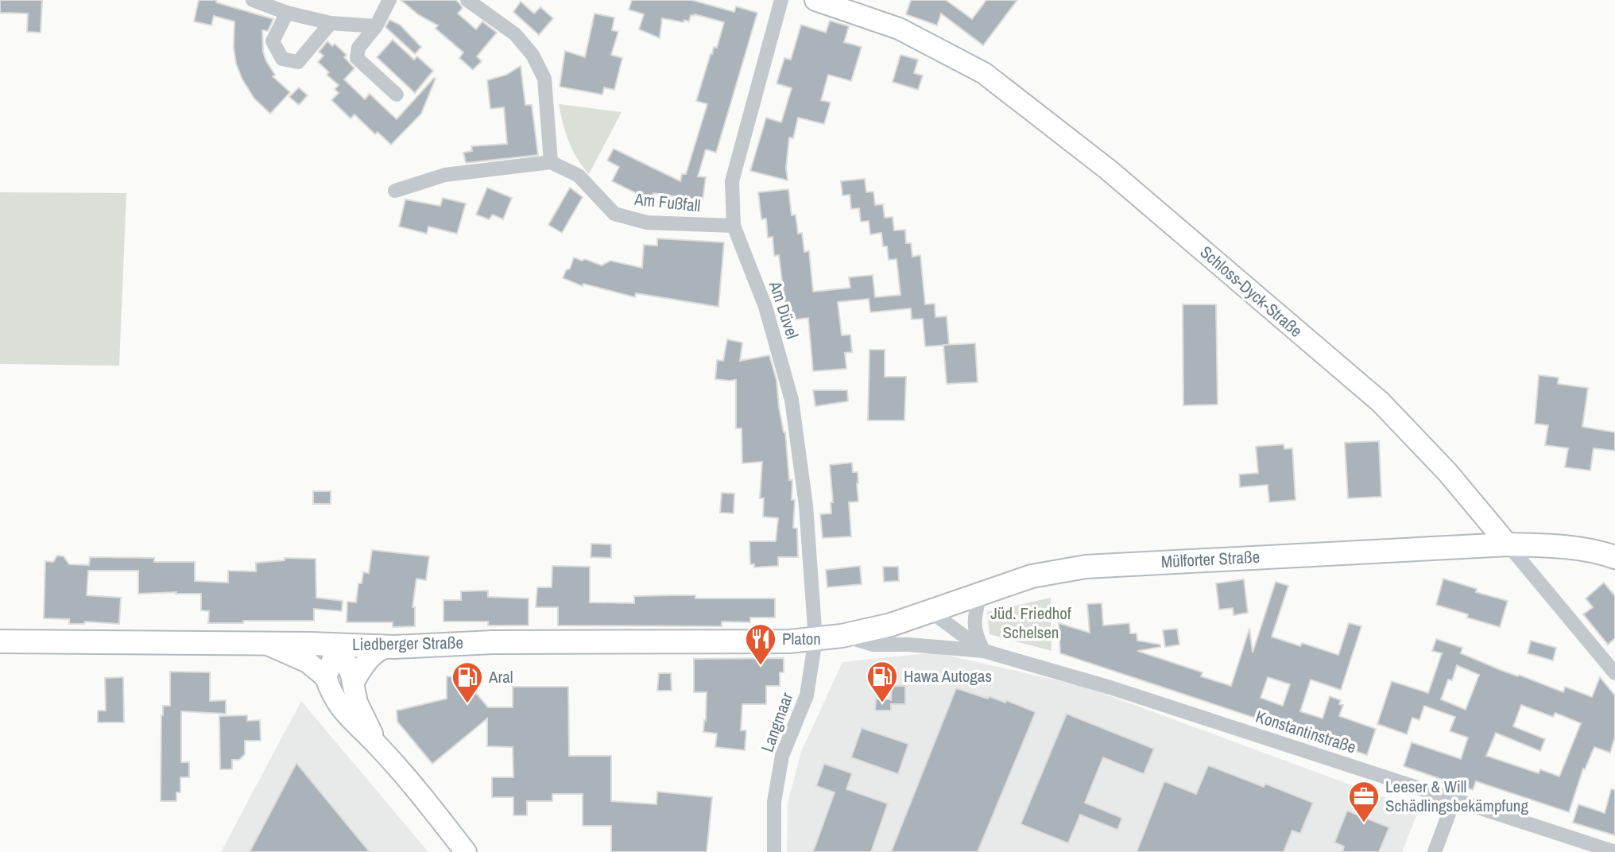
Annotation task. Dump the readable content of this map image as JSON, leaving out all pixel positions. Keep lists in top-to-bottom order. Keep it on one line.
{"streets":{"main road":["Mülforter Straße","Liedberger Straße"],"street":["Am Fußfall","Schloss-Dyck-Straße","Am Düvel","Langmaar","Konstantinstraße"]},"crossings":[["Am Fußfall","Am Düvel"],["Schloss-Dyck-Straße","Mülforter Straße"],["Am Düvel","Mülforter Straße"],["Am Düvel","Liedberger Straße"],["Am Düvel","Langmaar"],["Mülforter Straße","Liedberger Straße"],["Mülforter Straße","Langmaar"],["Mülforter Straße","Konstantinstraße"],["Liedberger Straße","Langmaar"]],"parks":["Jüd. Friedhof Schelsen"],"places":{"restaurant":["Platon"],"fuel station":["Hawa Autogas","Aral"],"office":["Leeser & Will Schädlingsbekämpfung"]}}
